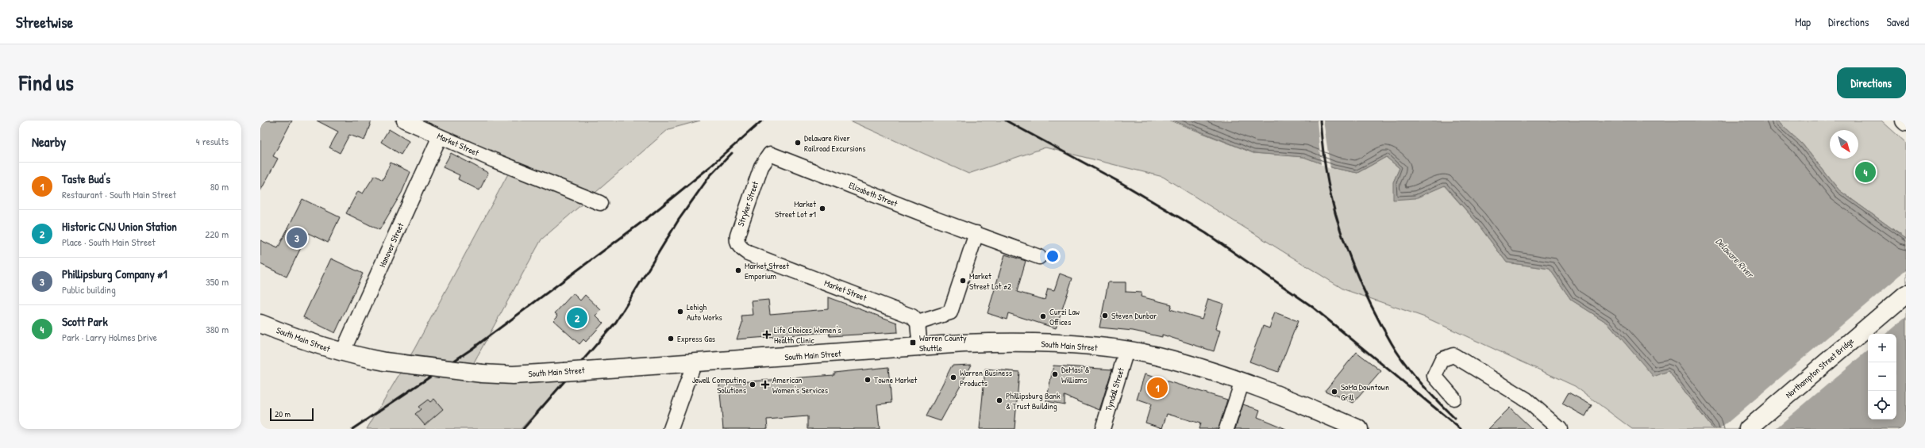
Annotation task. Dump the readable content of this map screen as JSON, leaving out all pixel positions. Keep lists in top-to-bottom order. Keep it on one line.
{"streets":{"main road":["South Main Street","Northampton Street Bridge"],"street":["Market Street","Elizabeth Street","Stryker Street","Hanover Street","Tyndall Street"]},"crossings":[["Market Street","Stryker Street"],["Market Street","Hanover Street"],["Elizabeth Street","Stryker Street"],["Hanover Street","South Main Street"],["South Main Street","Tyndall Street"]],"water":["Delaware River"],"places":{"other":["Delaware River Railroad Excursions","Market Street Lot #1","Market Street Emporium","Market Street Lot #2","Lehigh Auto Works","Steven Dunbar","Curzi Law Offices","Express Gas","DeMasi & Williams","Warren Business Products","Towne Market","Jewell Computing Solutions","SoMa Downtown Grill","Phillipsburg Bank & Trust Building"],"health":["Life Choices Women's Health Clinic","American Women's Services"],"transit":["Warren County Shuttle"]},"scale_bar":"20 m","north":"bottom right","page":{"header":"Streetwise","nav":["Map","Directions","Saved"],"title":"Find us","buttons":"Directions","heading":["Nearby","4 results"],"pins":["4","3","2","1"],"list":[{"mark":"1","name":"Taste Bud's","note":"Restaurant · South Main Street","value":"80 m"},{"mark":"2","name":"Historic CNJ Union Station","note":"Place · South Main Street","value":"220 m"},{"mark":"3","name":"Phillipsburg Company #1","note":"Public building","value":"350 m"},{"mark":"4","name":"Scott Park","note":"Park · Larry Holmes Drive","value":"380 m"}],"map_buttons":["+","−"],"scale":"20 m"}}
